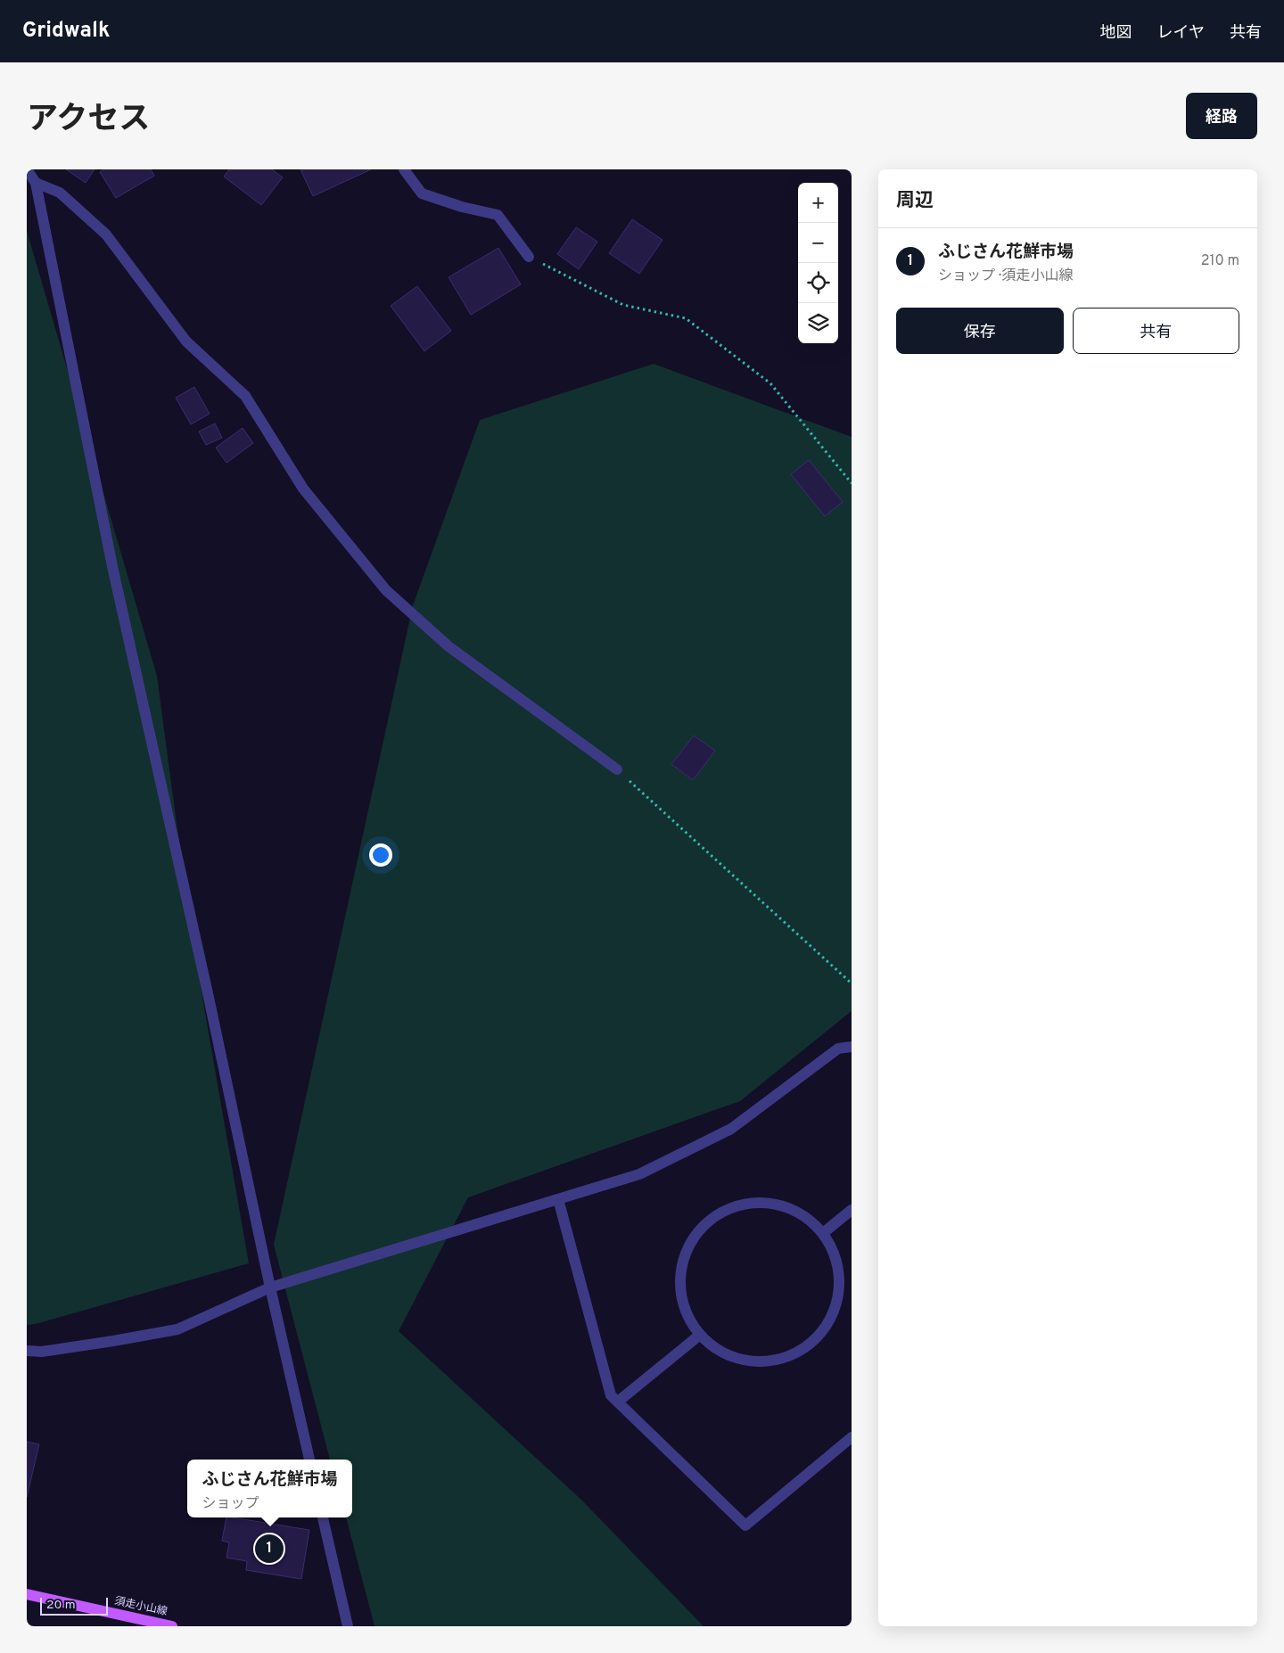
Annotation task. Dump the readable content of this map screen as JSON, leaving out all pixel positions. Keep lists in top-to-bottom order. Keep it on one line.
{"streets":{"main road":["須走小山線"]},"scale_bar":"20 m","page":{"header":"Gridwalk","nav":["地図","レイヤ","共有"],"title":"アクセス","buttons":["経路",["保存","共有"]],"heading":"周辺","map_buttons":["+","−"],"list":[{"mark":"1","name":"ふじさん花鮮市場","note":"ショップ · 須走小山線","value":"210 m"}],"popup":["ふじさん花鮮市場","ショップ"],"pins":"1","scale":"20 m"}}
